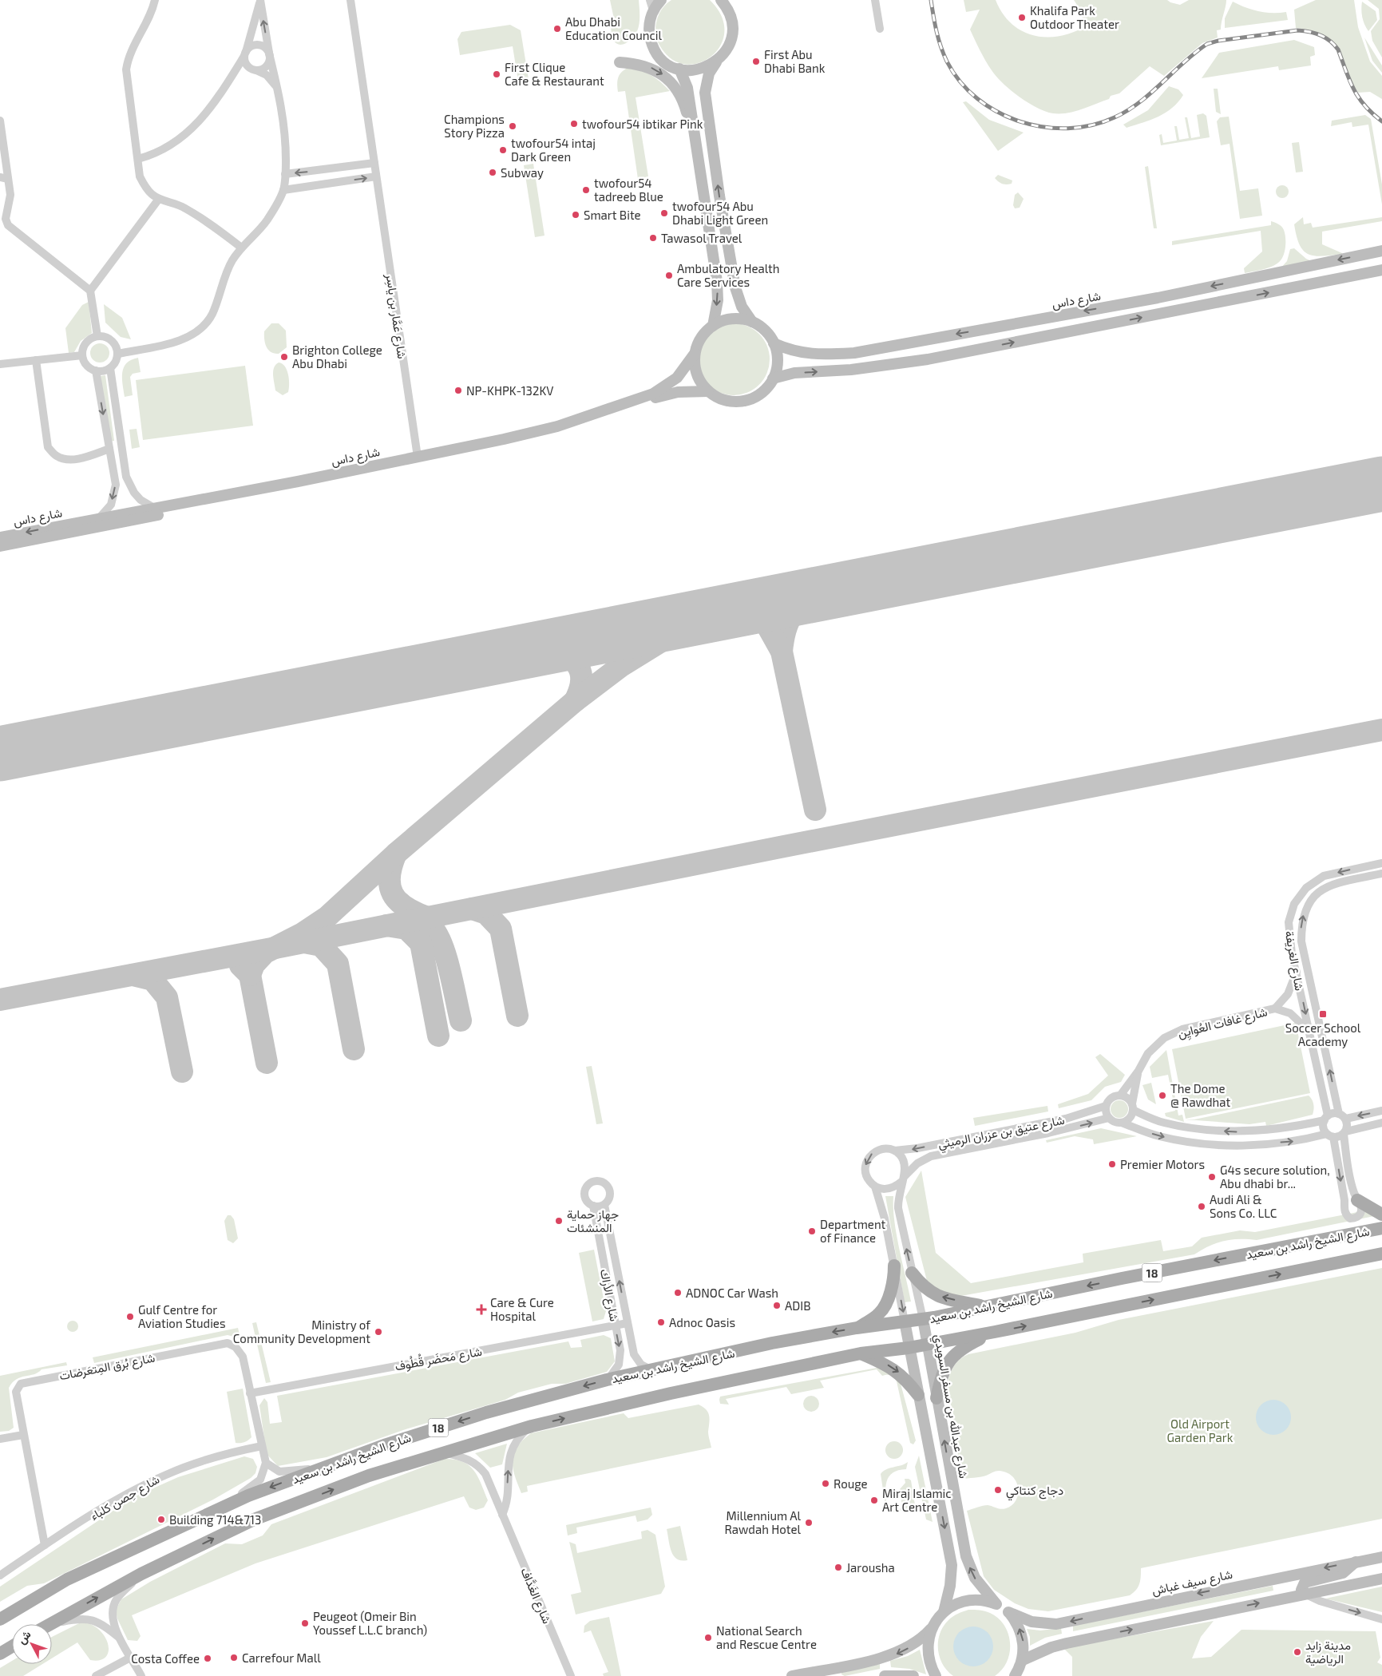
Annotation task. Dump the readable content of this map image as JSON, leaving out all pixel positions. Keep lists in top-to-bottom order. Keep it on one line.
{"streets":{"main road":["شارع الشيخ راشد بن سعيد","18"],"street":["شارع داس","شارع عَمَّار بن ياسِر","شارع الغريفة","شارع غافات العُوايِن","شارع عتيق بن عزران الرميثي","شارع الأراك","شارع مَحضَر قُطُوف","شارع بُرق المِتعَرضات","شارع عبدالله بن مسفر السويدي","شارع حِصن كلباء","شارع سيف غباش","شارع الغَدَّاف"]},"crossings":[["شارع داس","شارع عَمَّار بن ياسِر"],["شارع الغريفة","شارع غافات العُوايِن"],["شارع غافات العُوايِن","شارع عتيق بن عزران الرميثي"],["شارع عتيق بن عزران الرميثي","شارع عبدالله بن مسفر السويدي"],["شارع الشيخ راشد بن سعيد","شارع الأراك"],["شارع الشيخ راشد بن سعيد","شارع عبدالله بن مسفر السويدي"],["شارع الشيخ راشد بن سعيد","شارع الغَدَّاف"],["شارع الأراك","شارع مَحضَر قُطُوف"],["شارع مَحضَر قُطُوف","شارع بُرق المِتعَرضات"],["شارع بُرق المِتعَرضات","شارع حِصن كلباء"]],"parks":["Old Airport Garden Park"],"places":{"other":["Khalifa Park Outdoor Theater","Abu Dhabi Education Council","First Abu Dhabi Bank","First Clique Cafe & Restaurant","twofour54 ibtikar Pink","Champions Story Pizza","twofour54 intaj Dark Green","Subway","twofour54 tadreeb Blue","twofour54 Abu Dhabi Light Green","Smart Bite","Tawasol Travel","Ambulatory Health Care Services","Brighton College Abu Dhabi","NP-KHPK-132KV","The Dome @ Rawdhat","Premier Motors","G4s secure solution, Abu dhabi br...","Audi Ali & Sons Co. LLC","جهاز حماية المنشئات","Department of Finance","ADNOC Car Wash","ADIB","Gulf Centre for Aviation Studies","Adnoc Oasis","Ministry of Community Development","Rouge","دجاج كنتاكي","Miraj Islamic Art Centre","Building 714&713","Millennium Al Rawdah Hotel","Jarousha","Peugeot (Omeir Bin Youssef L.L.C branch)","National Search and Rescue Centre","مدينة زايد الرياضية","Carrefour Mall","Costa Coffee"],"transit":["Soccer School Academy"],"health":["Care & Cure Hospital"]},"north":"top left"}
